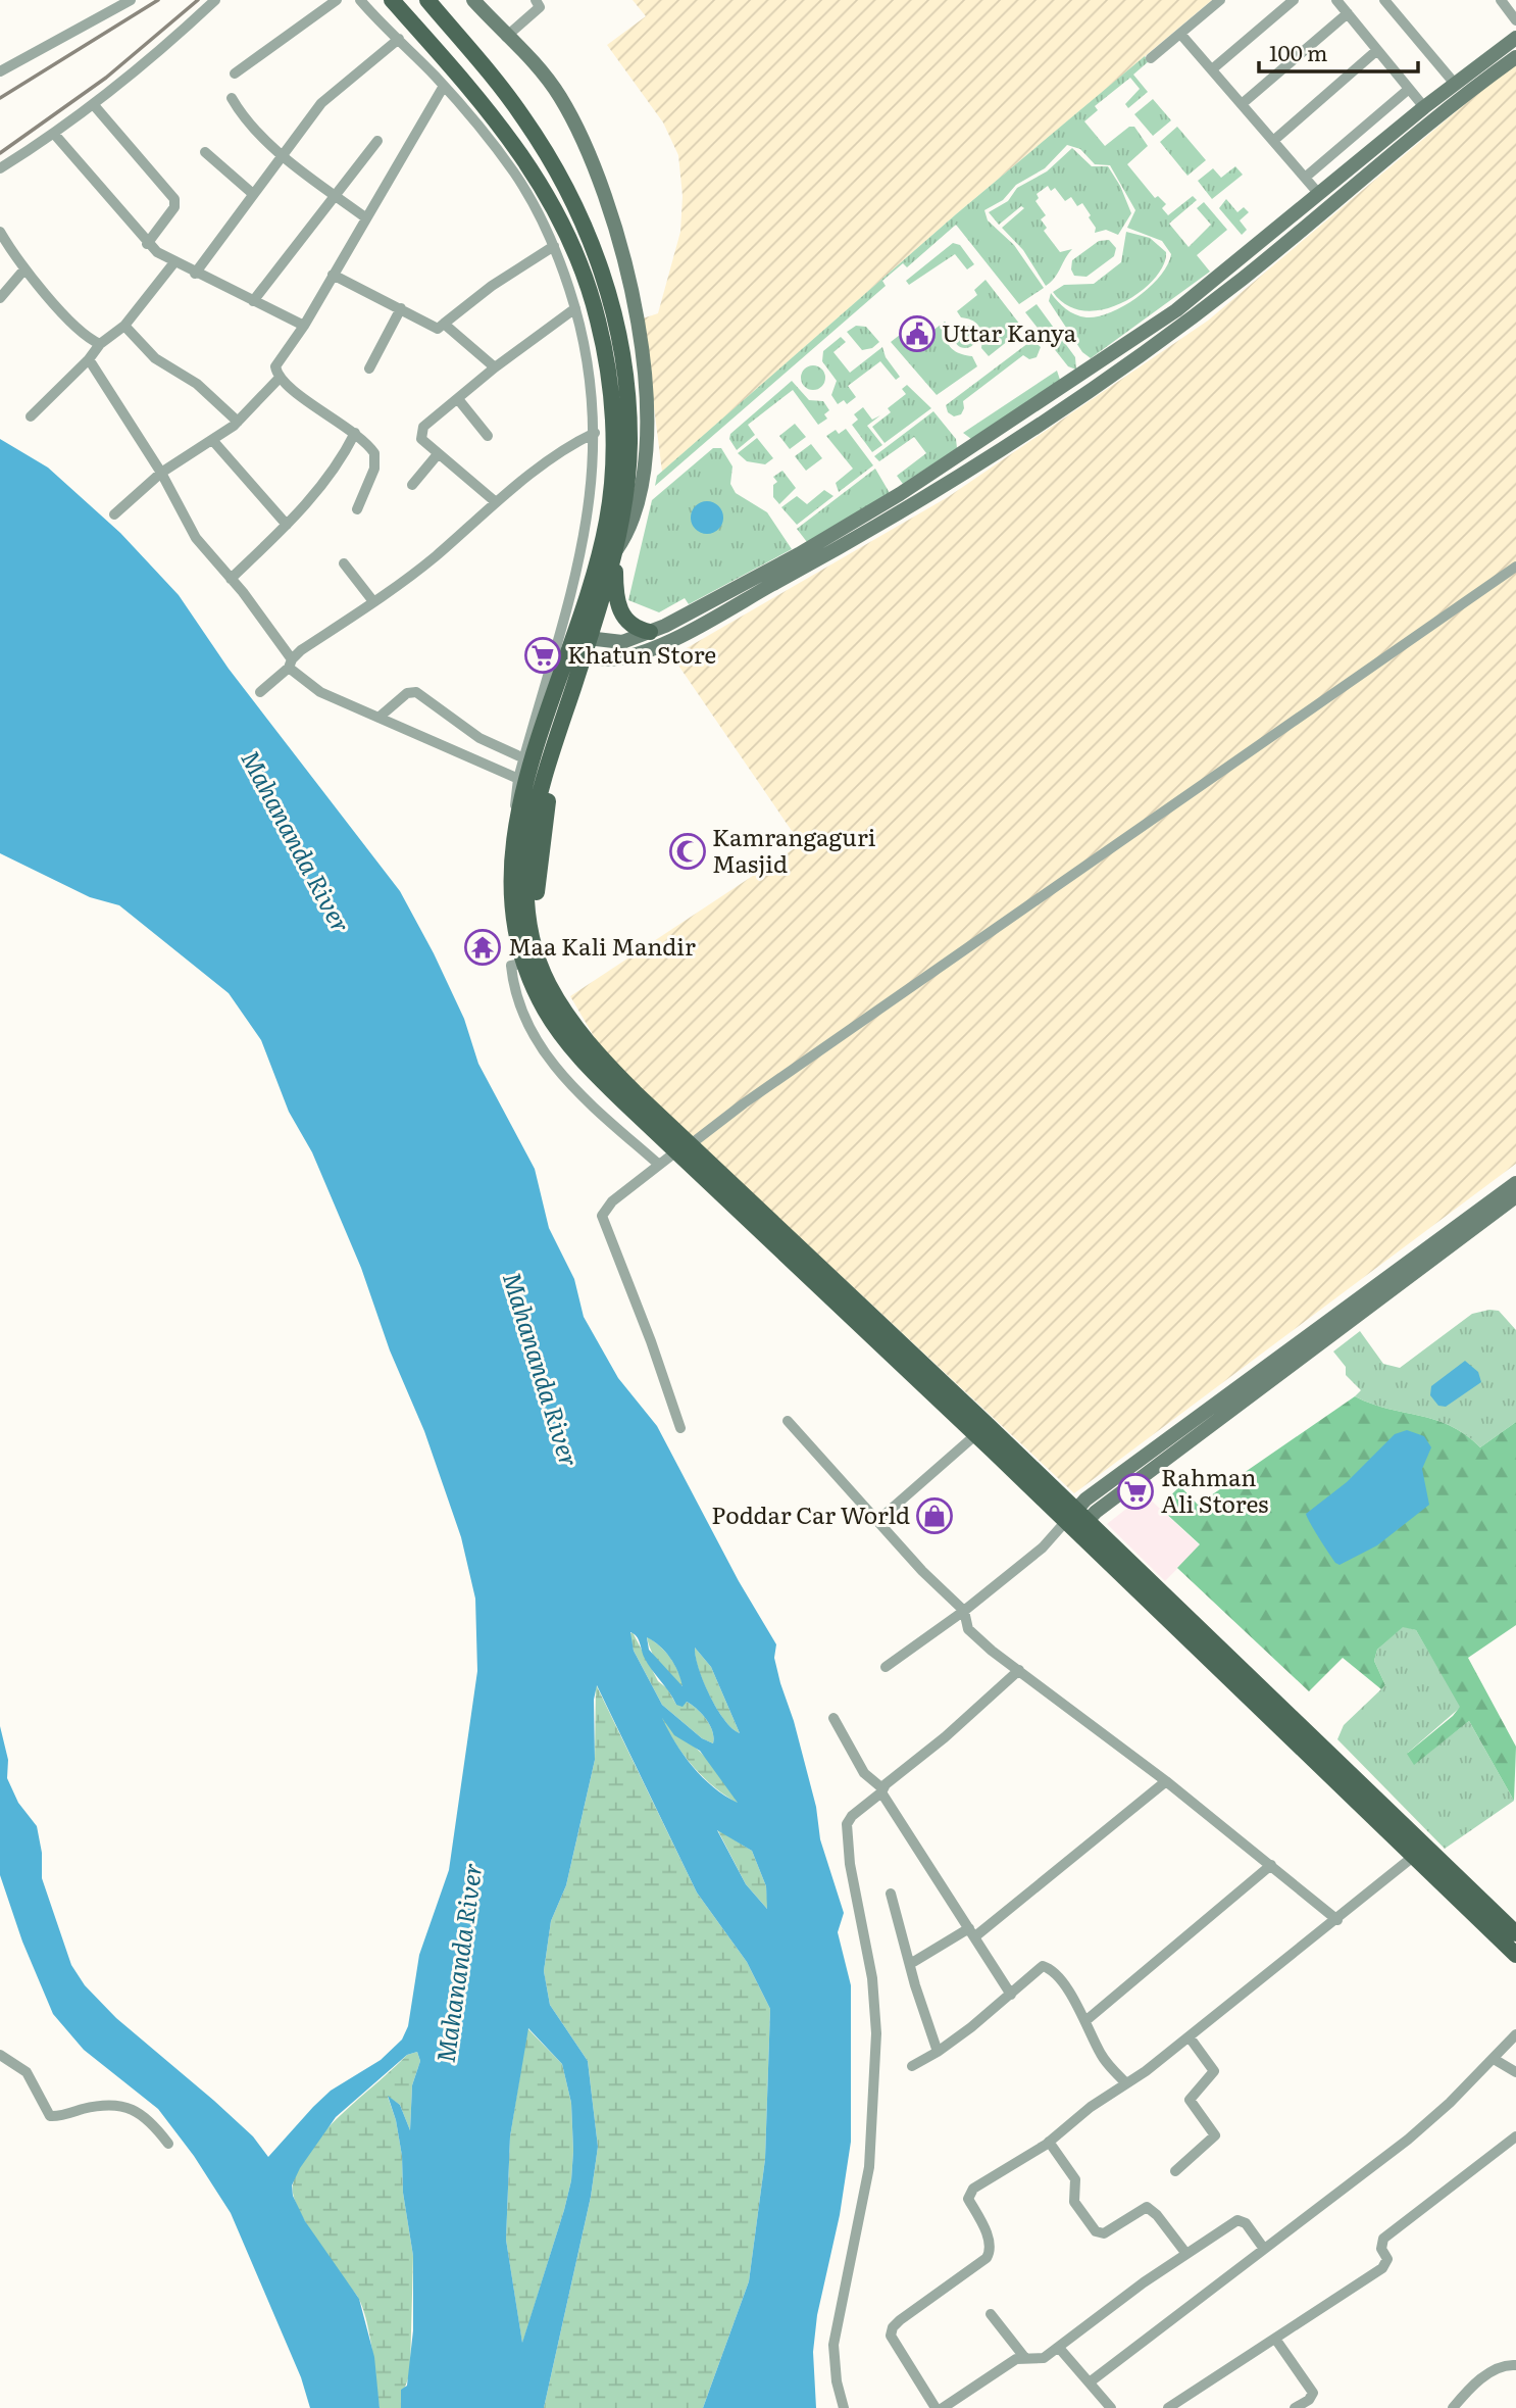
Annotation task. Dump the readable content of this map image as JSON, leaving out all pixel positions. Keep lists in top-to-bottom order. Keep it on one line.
{"water":["Mahananda River"],"places":{"public building":["Uttar Kanya"],"supermarket":["Khatun Store","Rahman Ali Stores"],"mosque":["Kamrangaguri Masjid"],"temple":["Maa Kali Mandir"],"shop":["Poddar Car World"]},"scale_bar":"100 m"}
